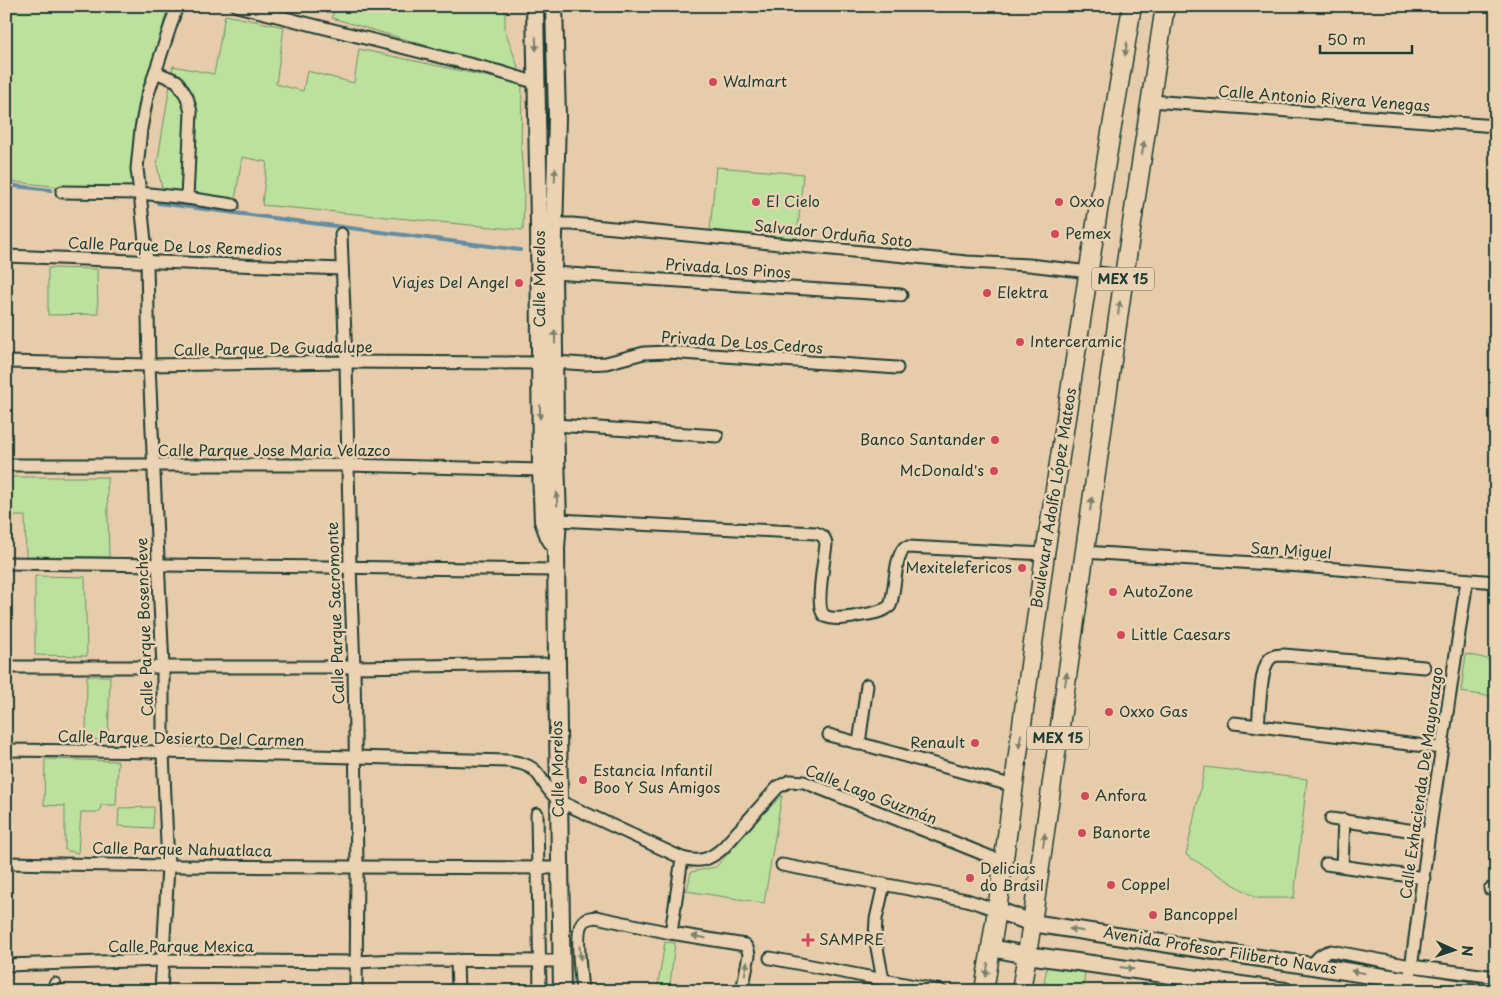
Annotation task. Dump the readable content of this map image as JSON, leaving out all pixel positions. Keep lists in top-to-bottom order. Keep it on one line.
{"streets":{"main road":["Calle Morelos","MEX 15","Boulevard Adolfo López Mateos","Avenida Profesor Filiberto Navas"],"street":["Calle Antonio Rivera Venegas","Salvador Orduña Soto","Calle Parque De Los Remedios","Privada Los Pinos","Privada De Los Cedros","Calle Parque De Guadalupe","Calle Parque Jose Maria Velazco","San Miguel","Calle Parque Sacromonte","Calle Parque Bosencheve","Calle Parque Desierto Del Carmen","Calle Exhacienda De Mayorazgo","Calle Lago Guzmán","Calle Parque Nahuatlaca","Calle Parque Mexica"]},"crossings":[["Calle Antonio Rivera Venegas","MEX 15"],["Salvador Orduña Soto","Calle Morelos"],["Salvador Orduña Soto","MEX 15"],["Salvador Orduña Soto","Boulevard Adolfo López Mateos"],["Calle Parque De Los Remedios","Calle Parque Sacromonte"],["Calle Parque De Los Remedios","Calle Parque Bosencheve"],["Privada Los Pinos","Calle Morelos"],["Calle Morelos","Privada De Los Cedros"],["Calle Morelos","Calle Parque De Guadalupe"],["Calle Morelos","Calle Parque Jose Maria Velazco"],["Calle Morelos","Calle Parque Desierto Del Carmen"],["Calle Morelos","Calle Lago Guzmán"],["Calle Morelos","Calle Parque Nahuatlaca"],["Calle Morelos","Calle Parque Mexica"],["MEX 15","San Miguel"],["MEX 15","Avenida Profesor Filiberto Navas"],["Privada De Los Cedros","Calle Parque De Guadalupe"],["Calle Parque De Guadalupe","Calle Parque Sacromonte"],["Calle Parque De Guadalupe","Calle Parque Bosencheve"],["Calle Parque Jose Maria Velazco","Calle Parque Sacromonte"],["Calle Parque Jose Maria Velazco","Calle Parque Bosencheve"],["Boulevard Adolfo López Mateos","Calle Lago Guzmán"],["Boulevard Adolfo López Mateos","Avenida Profesor Filiberto Navas"],["San Miguel","Calle Exhacienda De Mayorazgo"],["Calle Parque Sacromonte","Calle Parque Desierto Del Carmen"],["Calle Parque Sacromonte","Calle Parque Nahuatlaca"],["Calle Parque Sacromonte","Calle Parque Mexica"],["Calle Parque Bosencheve","Calle Parque Desierto Del Carmen"],["Calle Parque Bosencheve","Calle Parque Nahuatlaca"],["Calle Parque Bosencheve","Calle Parque Mexica"],["Calle Parque Desierto Del Carmen","Calle Lago Guzmán"],["Calle Exhacienda De Mayorazgo","Avenida Profesor Filiberto Navas"]],"places":{"other":["Walmart","El Cielo","Oxxo","Pemex","Viajes Del Angel","Elektra","Interceramic","Banco Santander","McDonald's","Mexitelefericos","AutoZone","Little Caesars","Oxxo Gas","Renault","Estancia Infantil Boo Y Sus Amigos","Anfora","Banorte","Delicias do Brasil","Coppel","Bancoppel"],"health":["SAMPRE"]},"scale_bar":"50 m","north":"right"}
